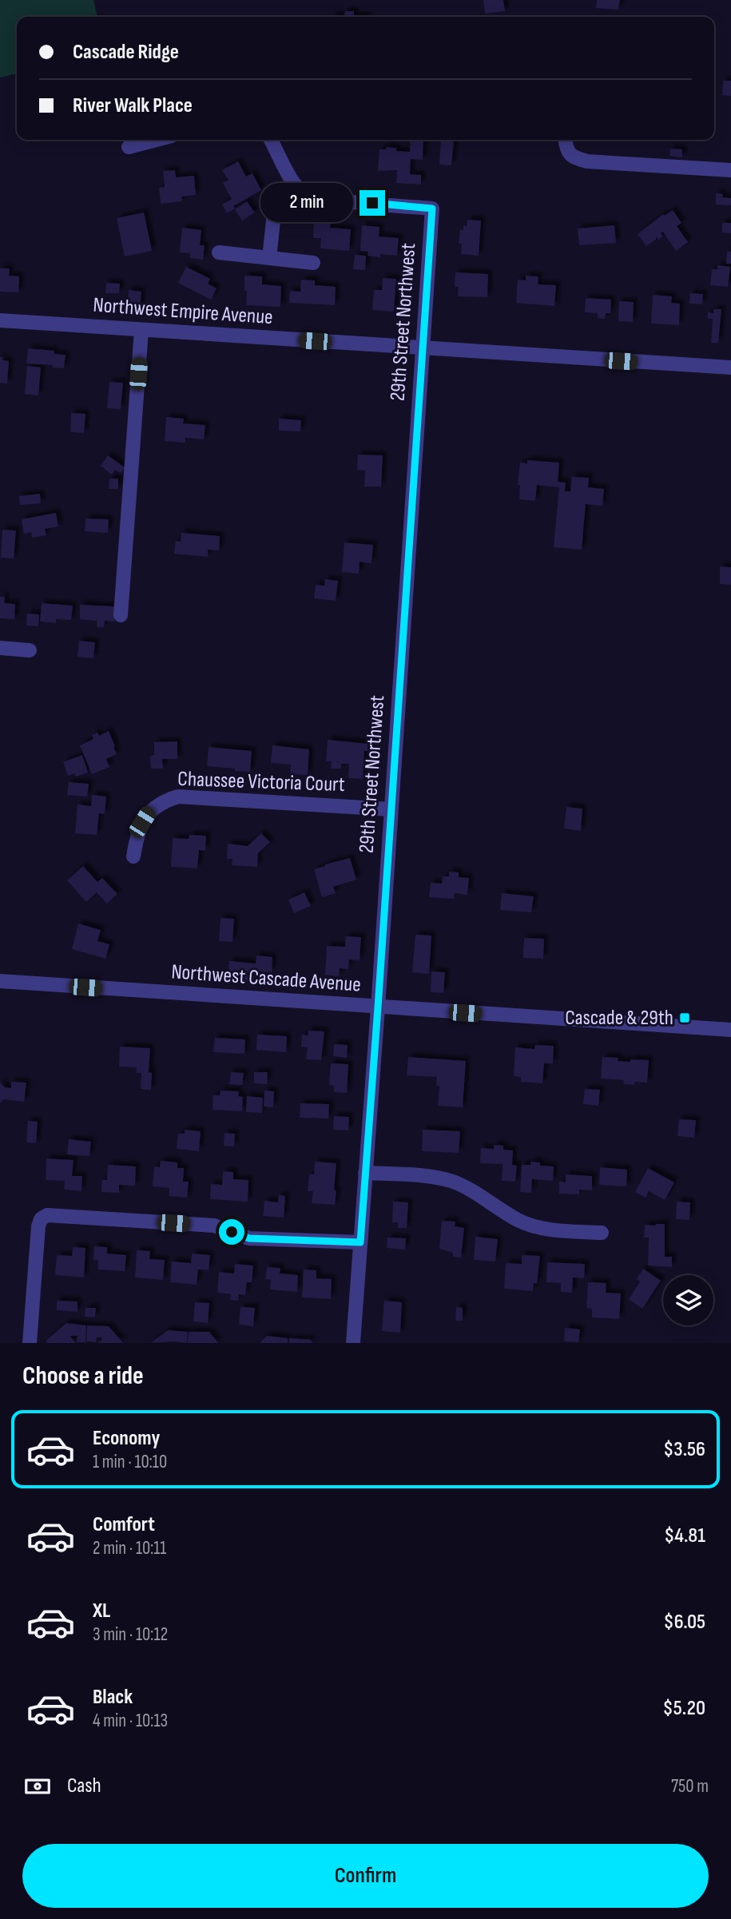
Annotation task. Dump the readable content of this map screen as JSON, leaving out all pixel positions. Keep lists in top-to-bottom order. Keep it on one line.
{"streets":{"street":["Northwest Empire Avenue","29th Street Northwest","Chaussee Victoria Court","Northwest Cascade Avenue"]},"crossings":[["Northwest Empire Avenue","29th Street Northwest"],["29th Street Northwest","Chaussee Victoria Court"],["29th Street Northwest","Northwest Cascade Avenue"]],"places":{"transit":["Cascade & 29th"]},"page":{"banner":["Cascade Ridge","River Walk Place"],"bubble":"2 min","heading":"Choose a ride","list":[{"name":"Economy","note":"1 min · 10:10","value":"$3.56"},{"name":"Comfort","note":"2 min · 10:11","value":"$4.81"},{"name":"XL","note":"3 min · 10:12","value":"$6.05"},{"name":"Black","note":"4 min · 10:13","value":"$5.20"}],"pay":["Cash","750 m"],"buttons":"Confirm"}}
